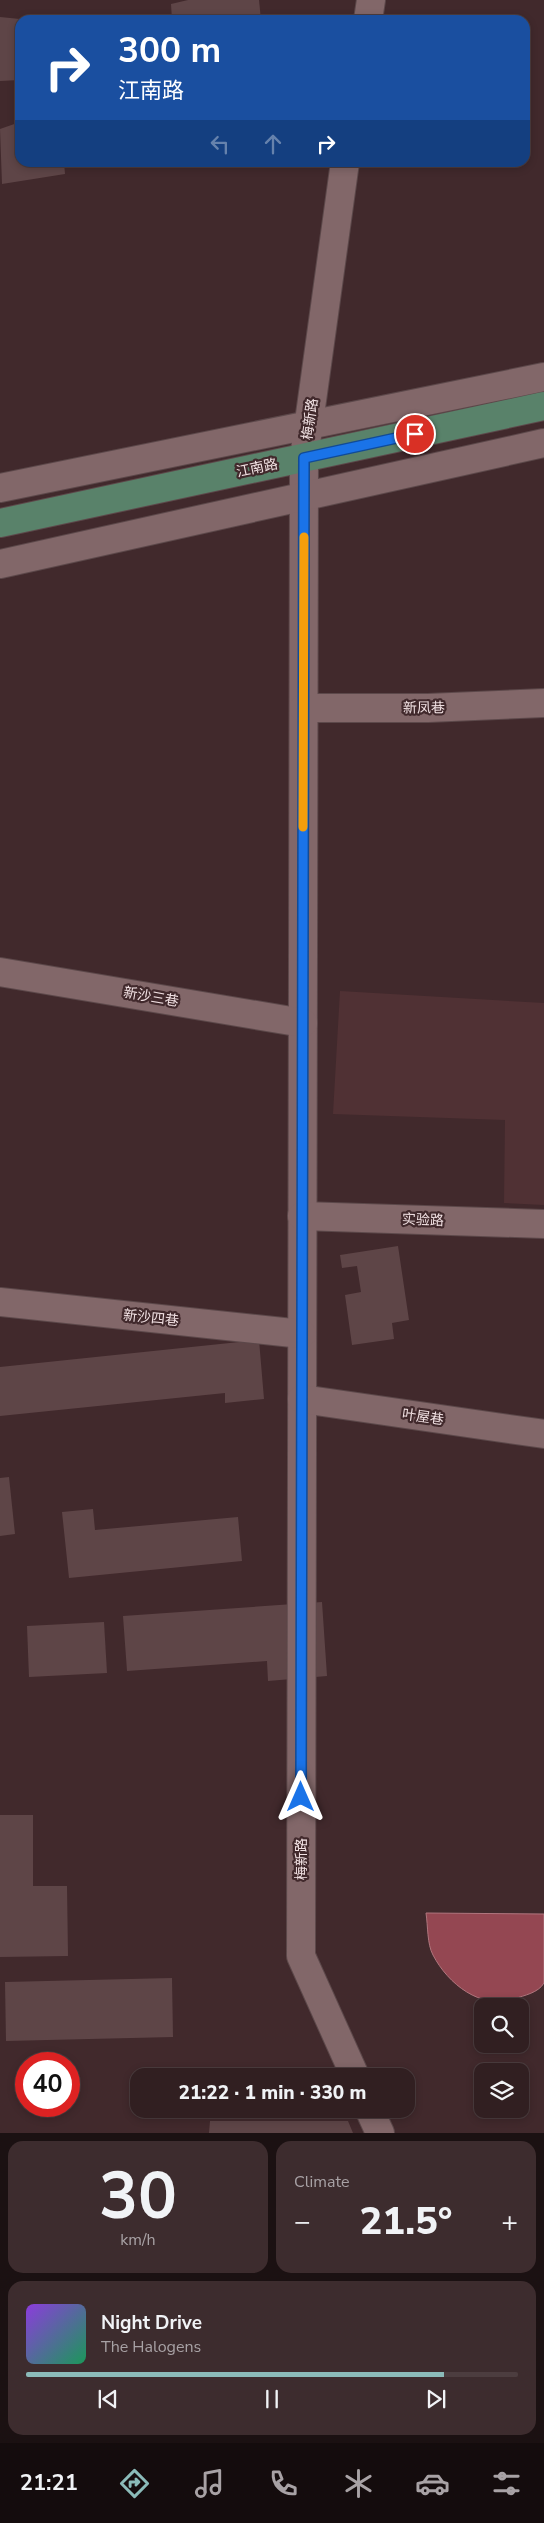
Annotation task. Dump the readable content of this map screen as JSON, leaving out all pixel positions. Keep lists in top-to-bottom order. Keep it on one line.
{"streets":{"main road":["江南路"],"street":["梅新路","新凤巷","新沙三巷","实验路","新沙四巷","叶屋巷"]},"crossings":[["梅新路","江南路"],["梅新路","新凤巷"],["梅新路","新沙三巷"],["梅新路","实验路"],["梅新路","新沙四巷"],["梅新路","叶屋巷"]],"page":{"turn":["300 m","江南路"],"limit":"40","trip":"21:22 · 1 min · 330 m","tile":[["30","km/h"],"Climate"],"heat":["−","21.5°","+"],"song":["Night Drive","The Halogens"],"tabs":"21:21"}}
